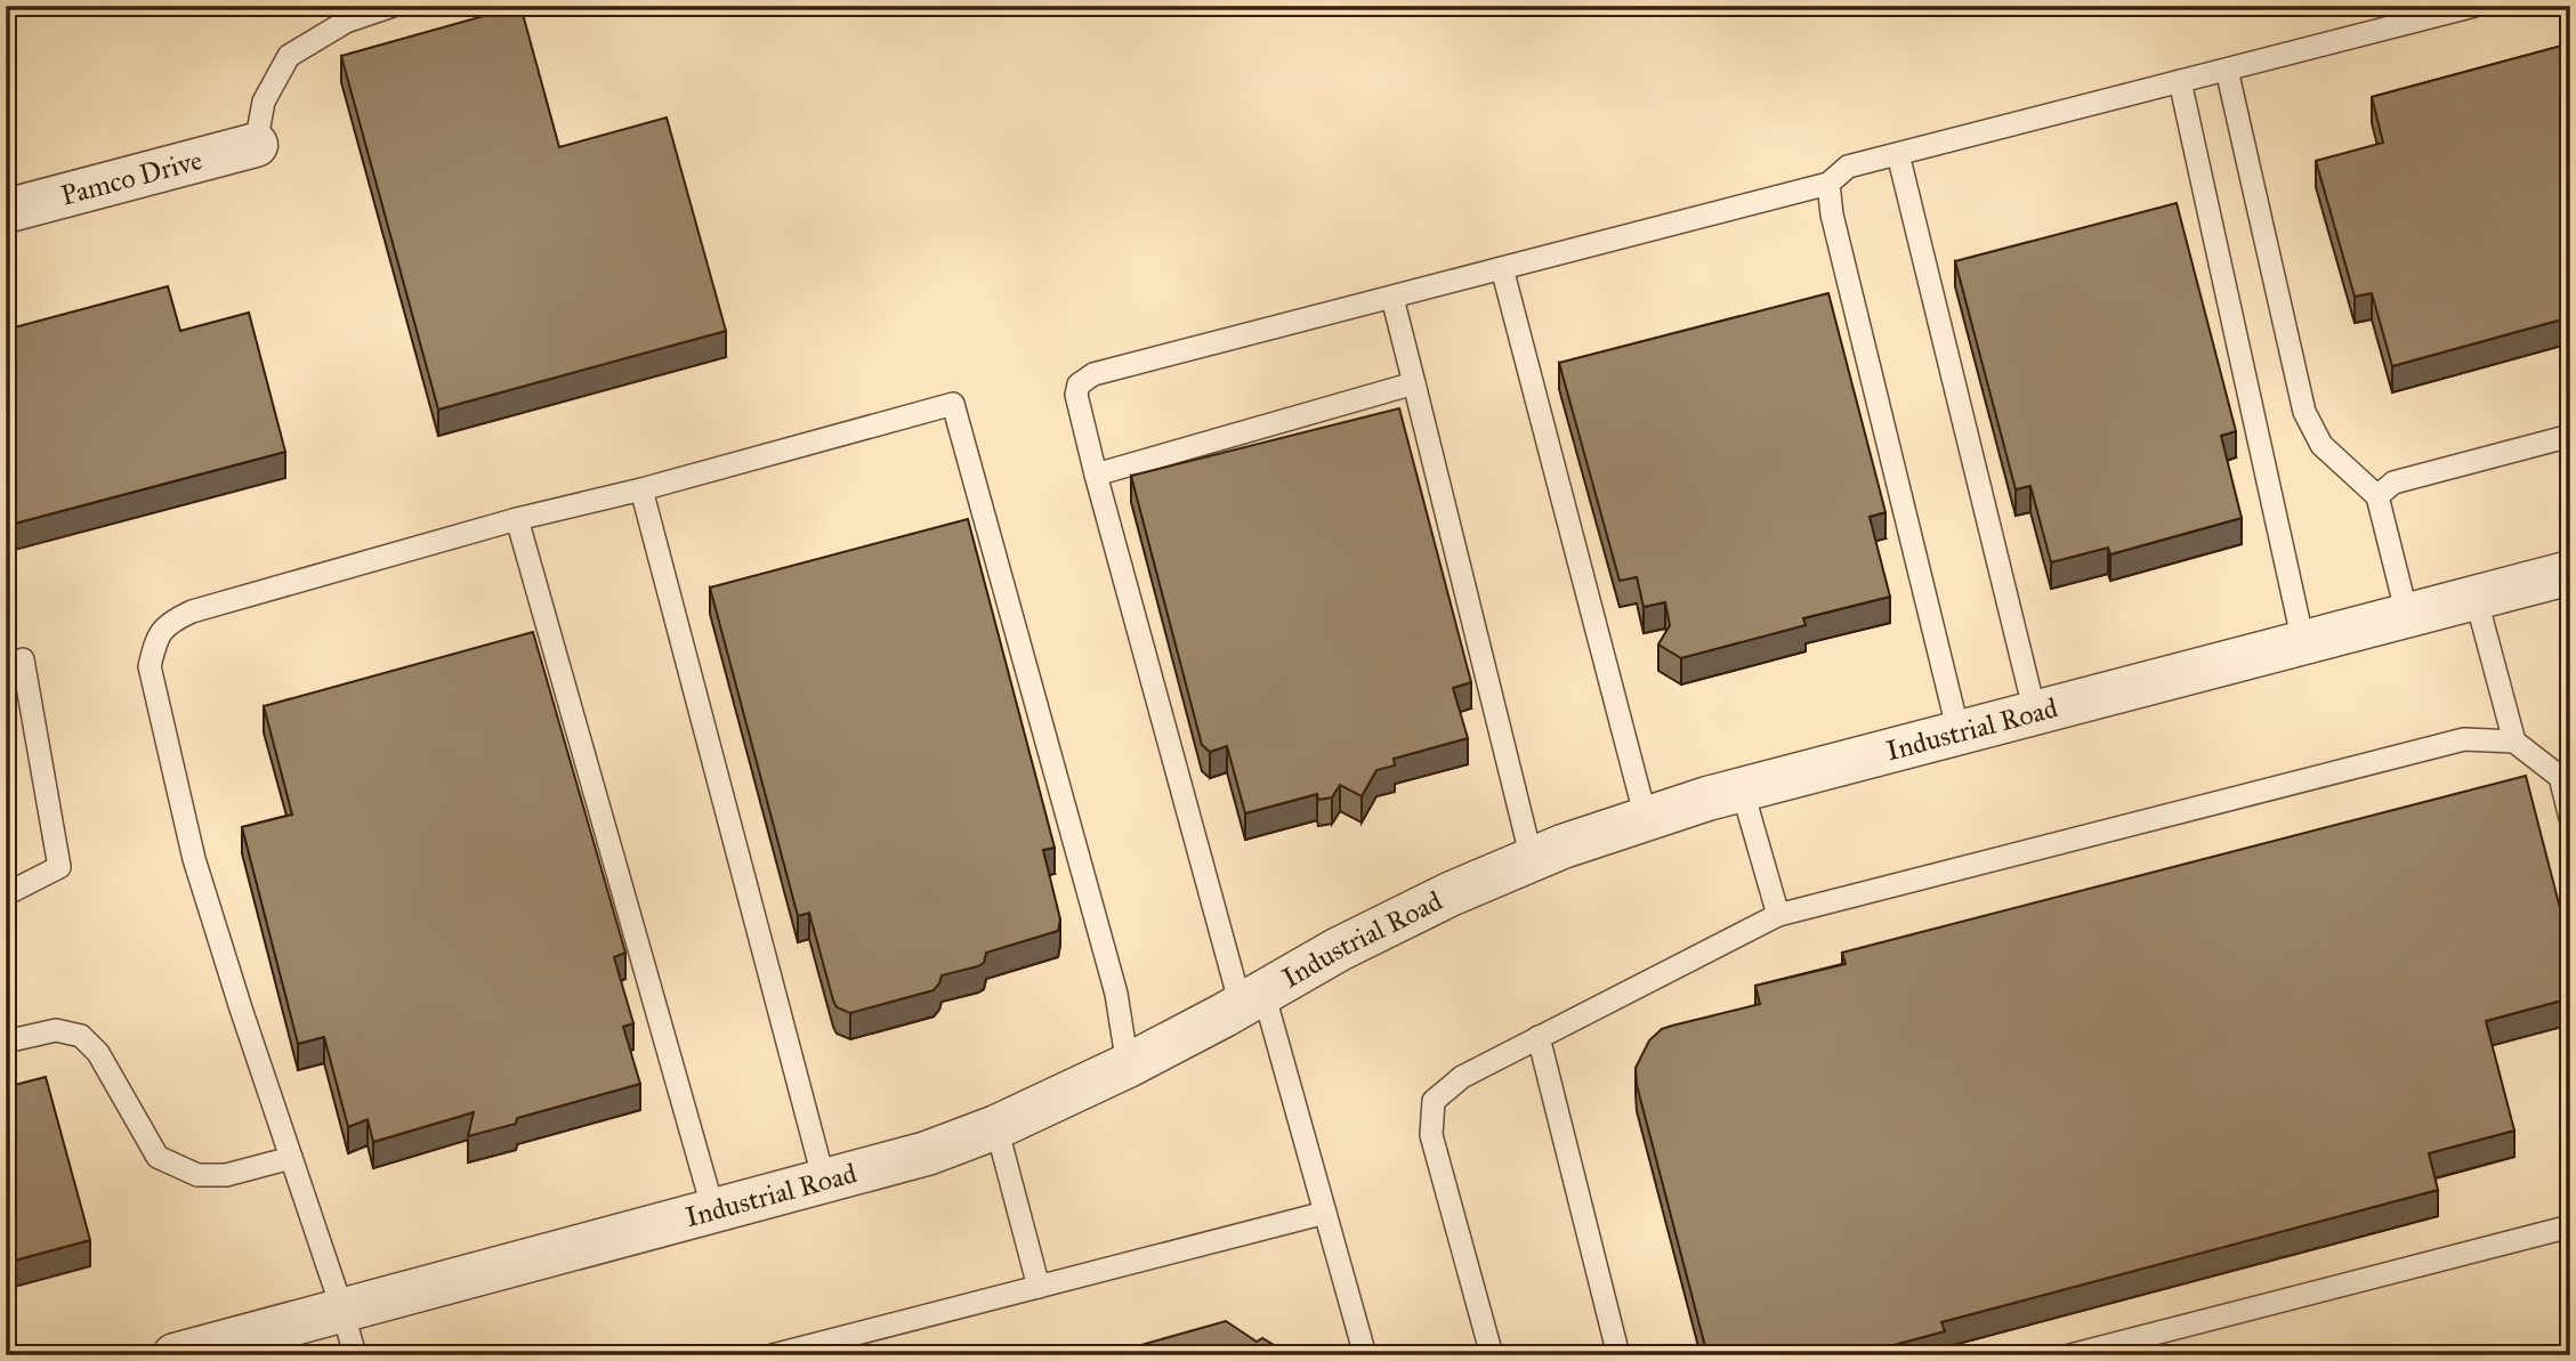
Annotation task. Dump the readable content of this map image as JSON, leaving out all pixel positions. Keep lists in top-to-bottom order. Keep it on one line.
{"streets":{"street":["Pamco Drive","Industrial Road"]}}
